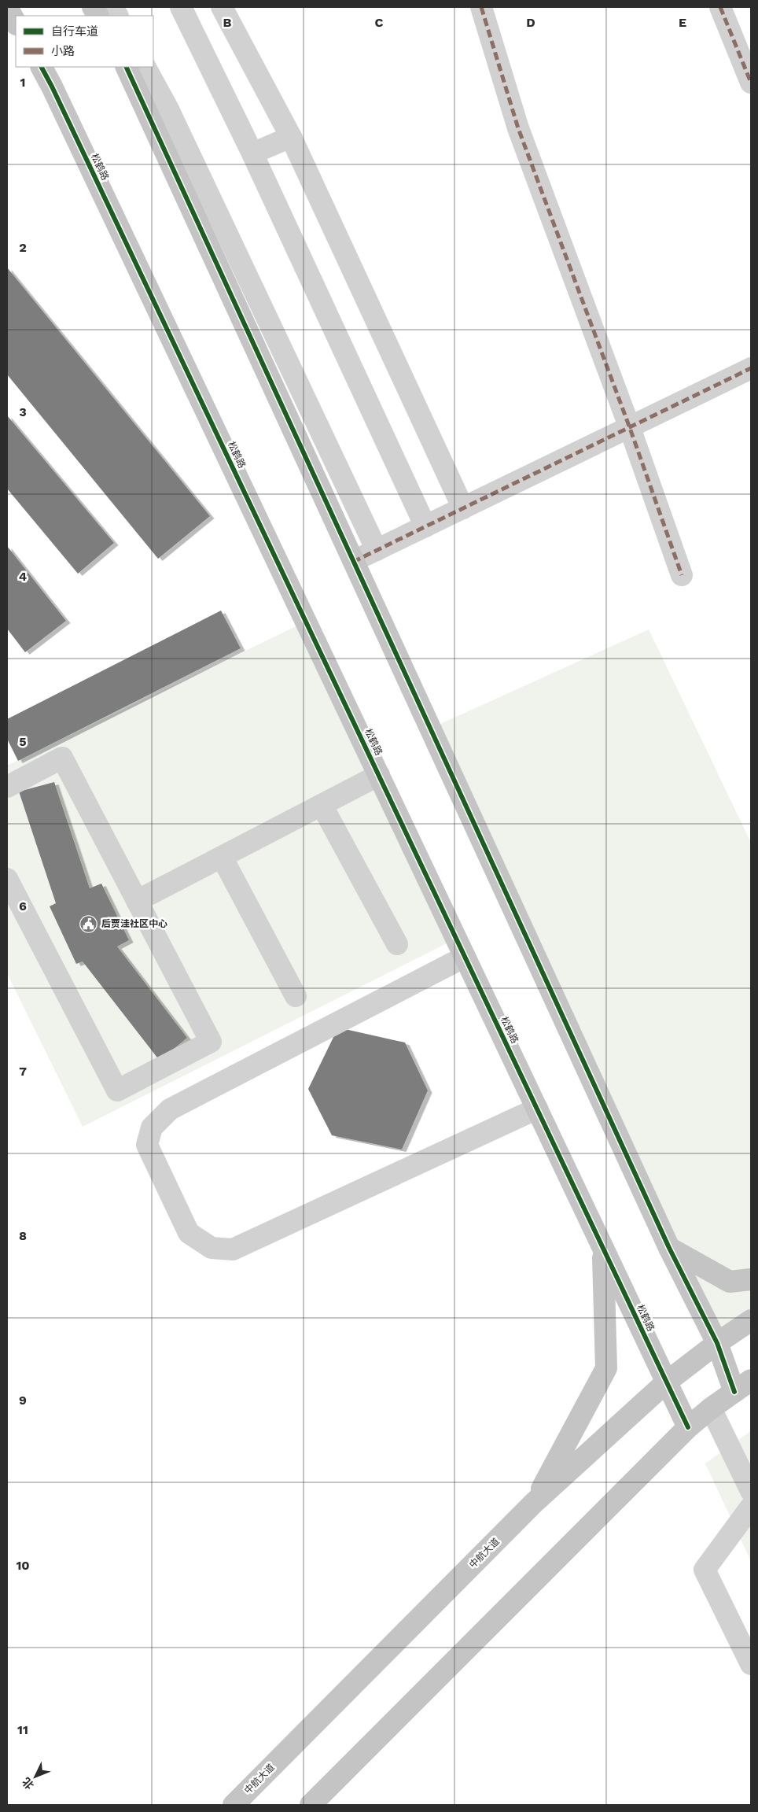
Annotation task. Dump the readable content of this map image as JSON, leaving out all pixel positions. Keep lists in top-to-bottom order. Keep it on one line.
{"streets":{"main road":["松鹤路","中航大道"]},"crossings":[["松鹤路","中航大道"]],"places":{"public building":["后贾洼社区中心"]},"legend":["自行车道","小路"],"north":"bottom left","grid":{"columns":["B","C","D","E"],"rows":["1","2","3","4","5","6","7","8","9","10","11"]}}
